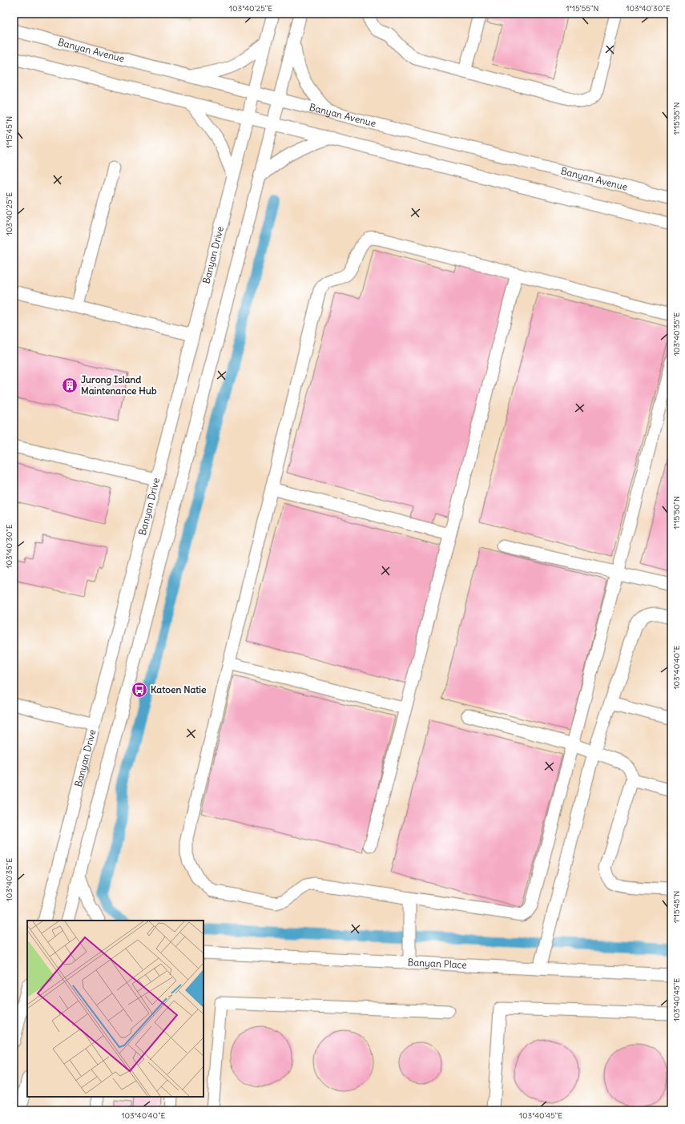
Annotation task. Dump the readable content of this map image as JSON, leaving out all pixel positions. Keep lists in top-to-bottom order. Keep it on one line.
{"streets":{"street":["Banyan Avenue","Banyan Drive","Banyan Place"]},"crossings":[["Banyan Avenue","Banyan Drive"]],"places":{"building":["Jurong Island Maintenance Hub"],"bus stop":["Katoen Natie"]},"coordinates":["103°40'25\"E","1°15'55\"N","103°40'30\"E","1°15'45\"N","103°40'35\"E","1°15'50\"N","103°40'40\"E","103°40'45\"E"]}
